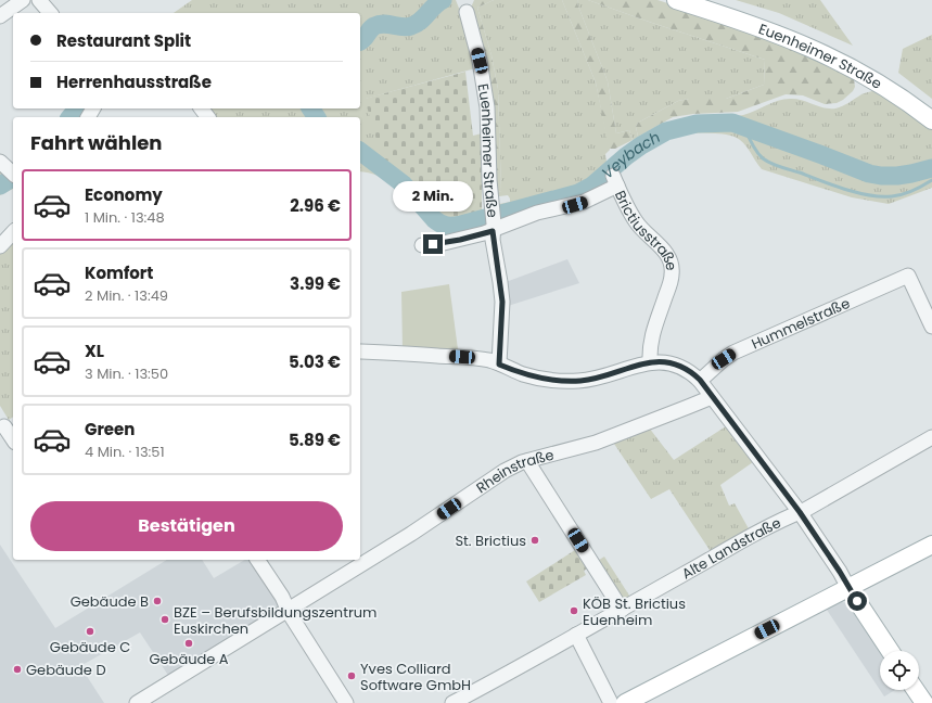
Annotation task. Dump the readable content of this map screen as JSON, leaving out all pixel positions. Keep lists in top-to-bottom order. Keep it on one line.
{"streets":{"main road":["Euenheimer Straße"],"street":["Brictiusstraße","Hummelstraße","Rheinstraße","Alte Landstraße"]},"crossings":[["Euenheimer Straße","Brictiusstraße"]],"water":["Veybach"],"places":["St. Brictius","Gebäude B","KÖB St. Brictius Euenheim","BZE – Berufsbildungszentrum Euskirchen","Gebäude C","Gebäude A","Gebäude D","Yves Colliard Software GmbH"],"page":{"banner":["Restaurant Split","Herrenhausstraße"],"heading":"Fahrt wählen","list":[{"name":"Economy","note":"1 Min. · 13:48","value":"2.96 €"},{"name":"Komfort","note":"2 Min. · 13:49","value":"3.99 €"},{"name":"XL","note":"3 Min. · 13:50","value":"5.03 €"},{"name":"Green","note":"4 Min. · 13:51","value":"5.89 €"}],"bubble":"2 Min.","buttons":"Bestätigen"}}
